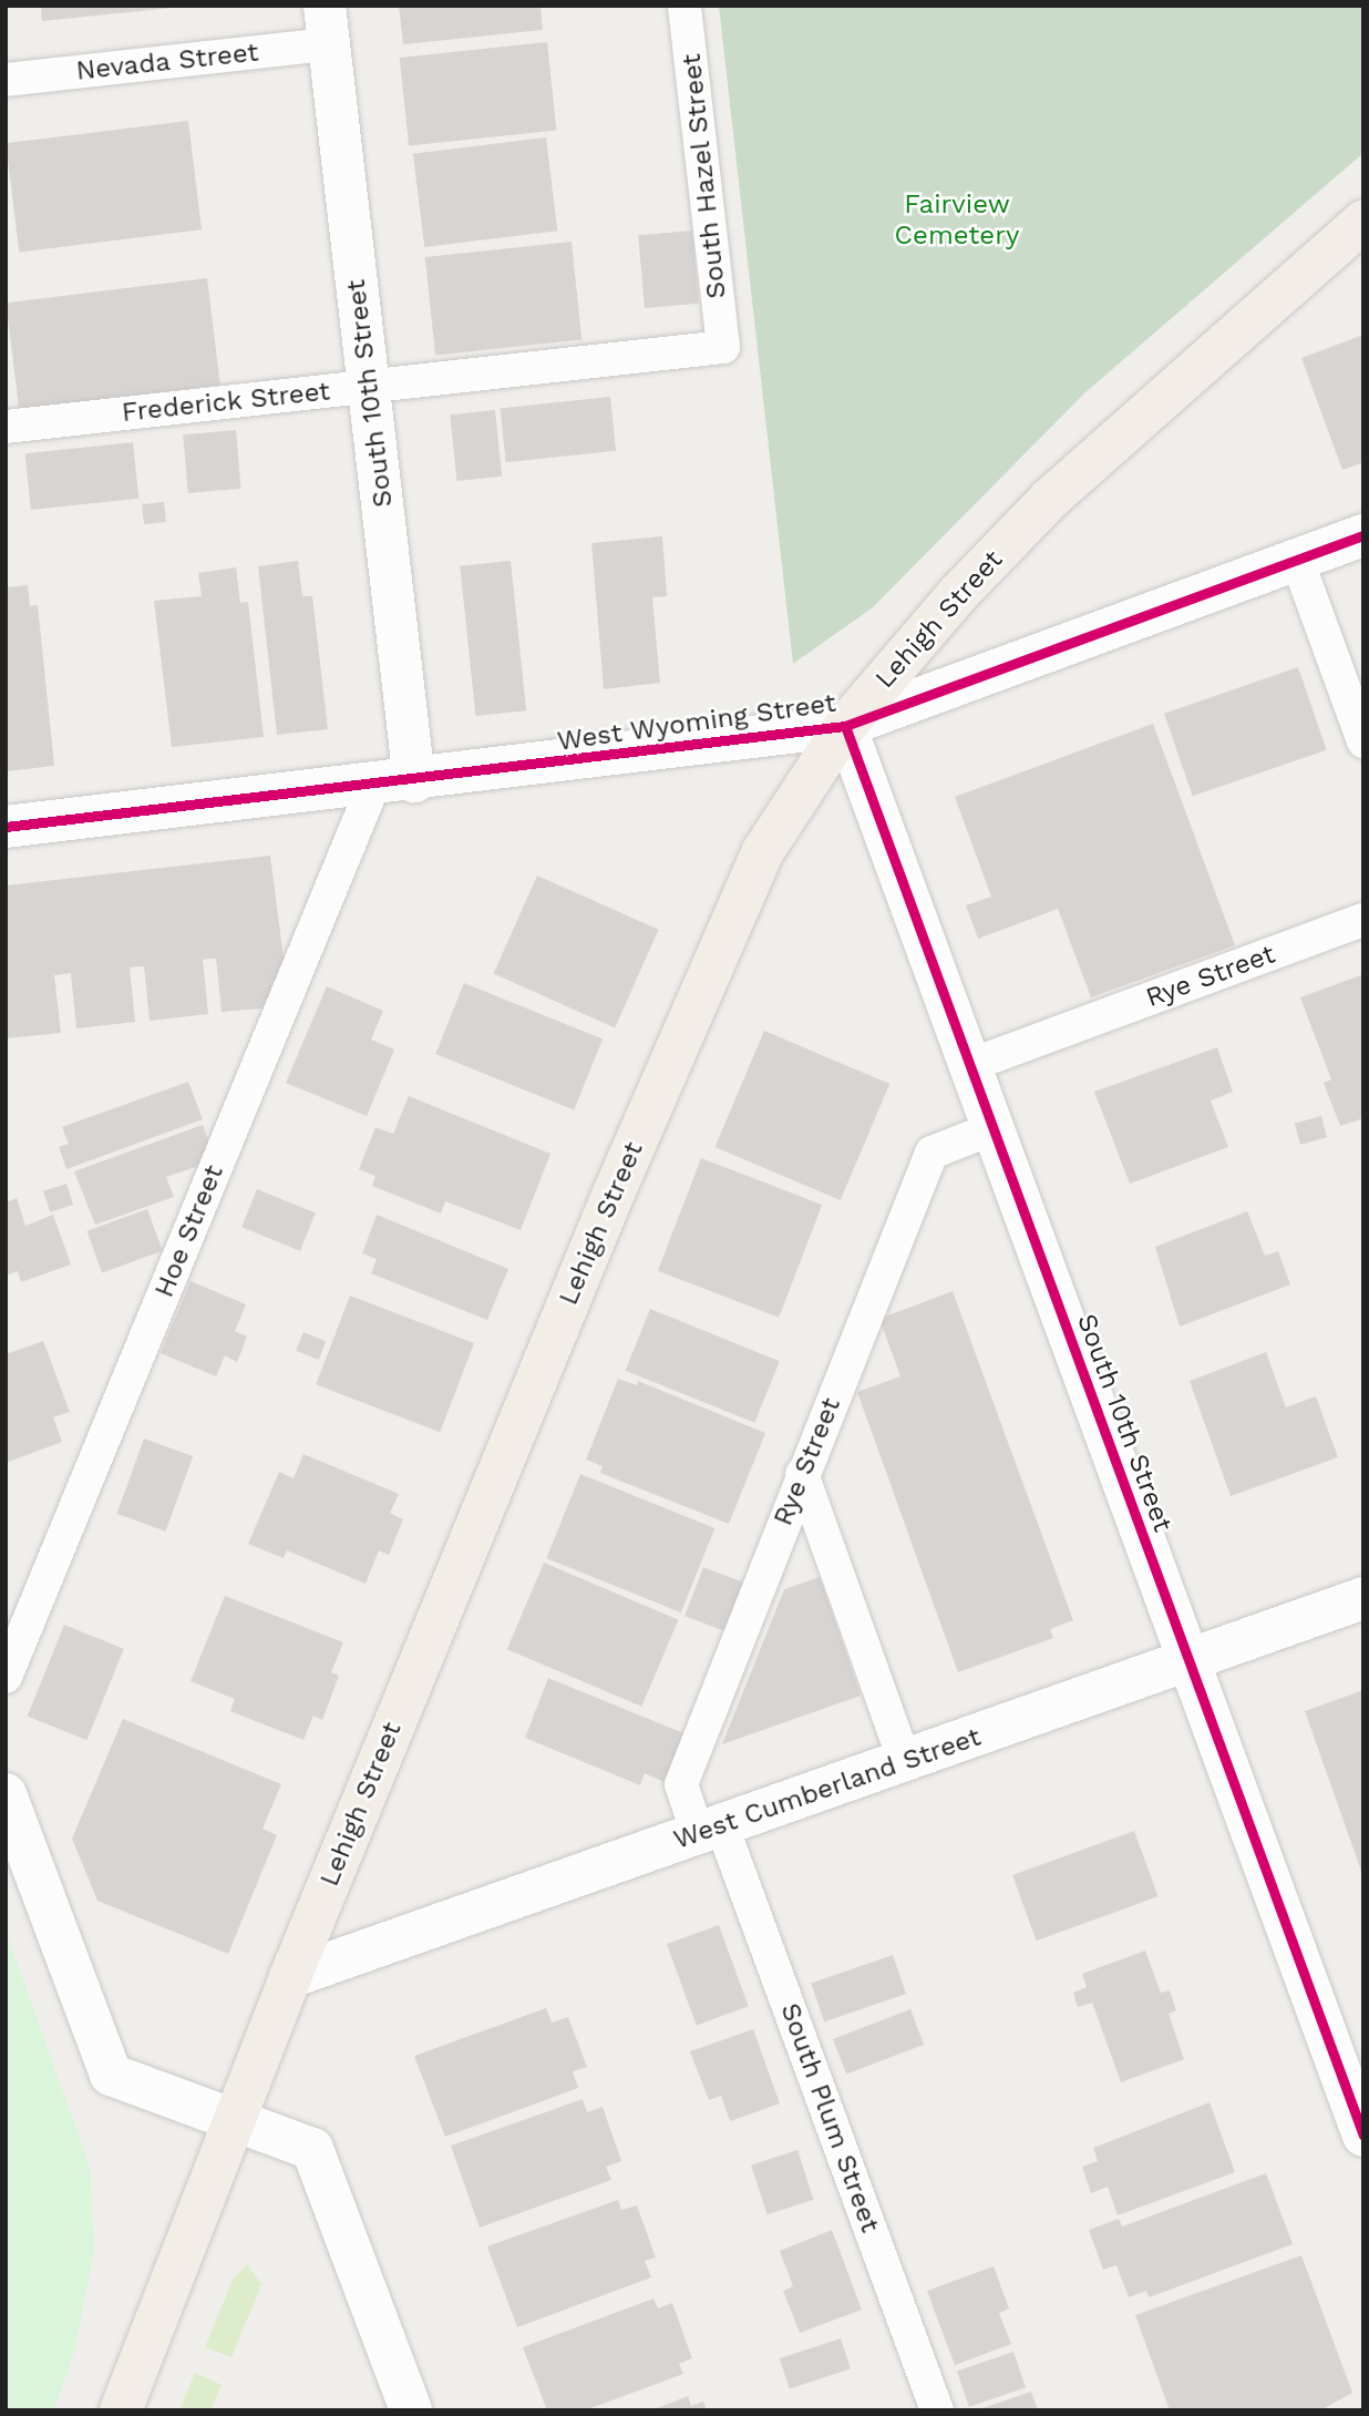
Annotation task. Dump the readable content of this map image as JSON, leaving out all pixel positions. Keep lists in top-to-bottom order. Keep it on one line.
{"streets":{"main road":["Lehigh Street"],"street":["South 10th Street","West Wyoming Street","West Cumberland Street"],"lane":["Nevada Street","South Hazel Street","Frederick Street","Rye Street","Hoe Street","South Plum Street"]},"crossings":[["Nevada Street","South 10th Street"],["South Hazel Street","Frederick Street"],["South 10th Street","Frederick Street"],["South 10th Street","Lehigh Street"],["South 10th Street","West Wyoming Street"],["South 10th Street","Rye Street"],["South 10th Street","Hoe Street"],["South 10th Street","West Cumberland Street"],["Lehigh Street","West Wyoming Street"],["Lehigh Street","West Cumberland Street"],["West Wyoming Street","Hoe Street"],["Rye Street","West Cumberland Street"],["Rye Street","South Plum Street"],["West Cumberland Street","South Plum Street"]],"parks":["Fairview Cemetery"]}
